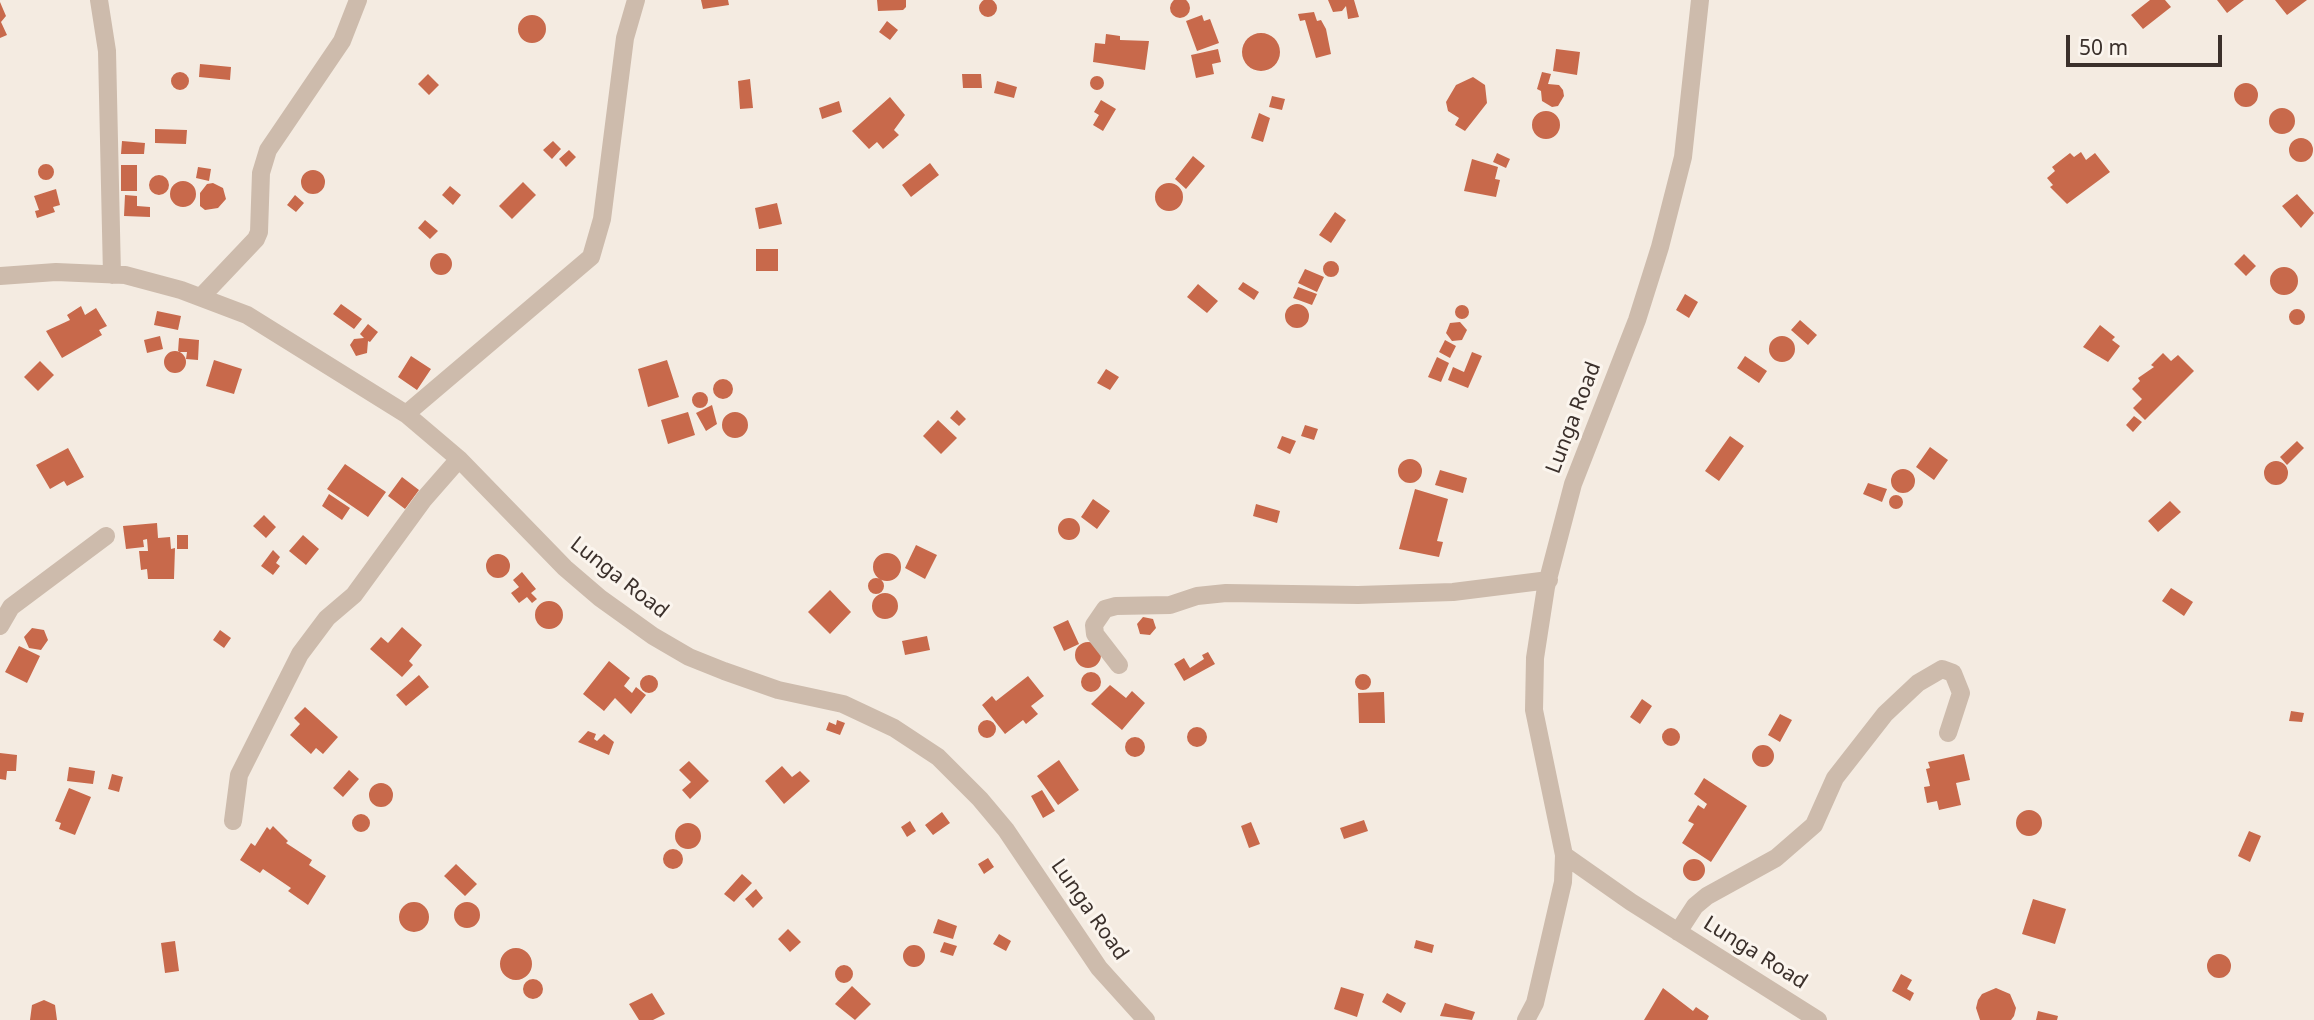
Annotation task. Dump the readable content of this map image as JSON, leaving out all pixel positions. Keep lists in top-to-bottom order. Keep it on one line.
{"streets":{"street":["Lunga Road"]},"scale_bar":"50 m"}
